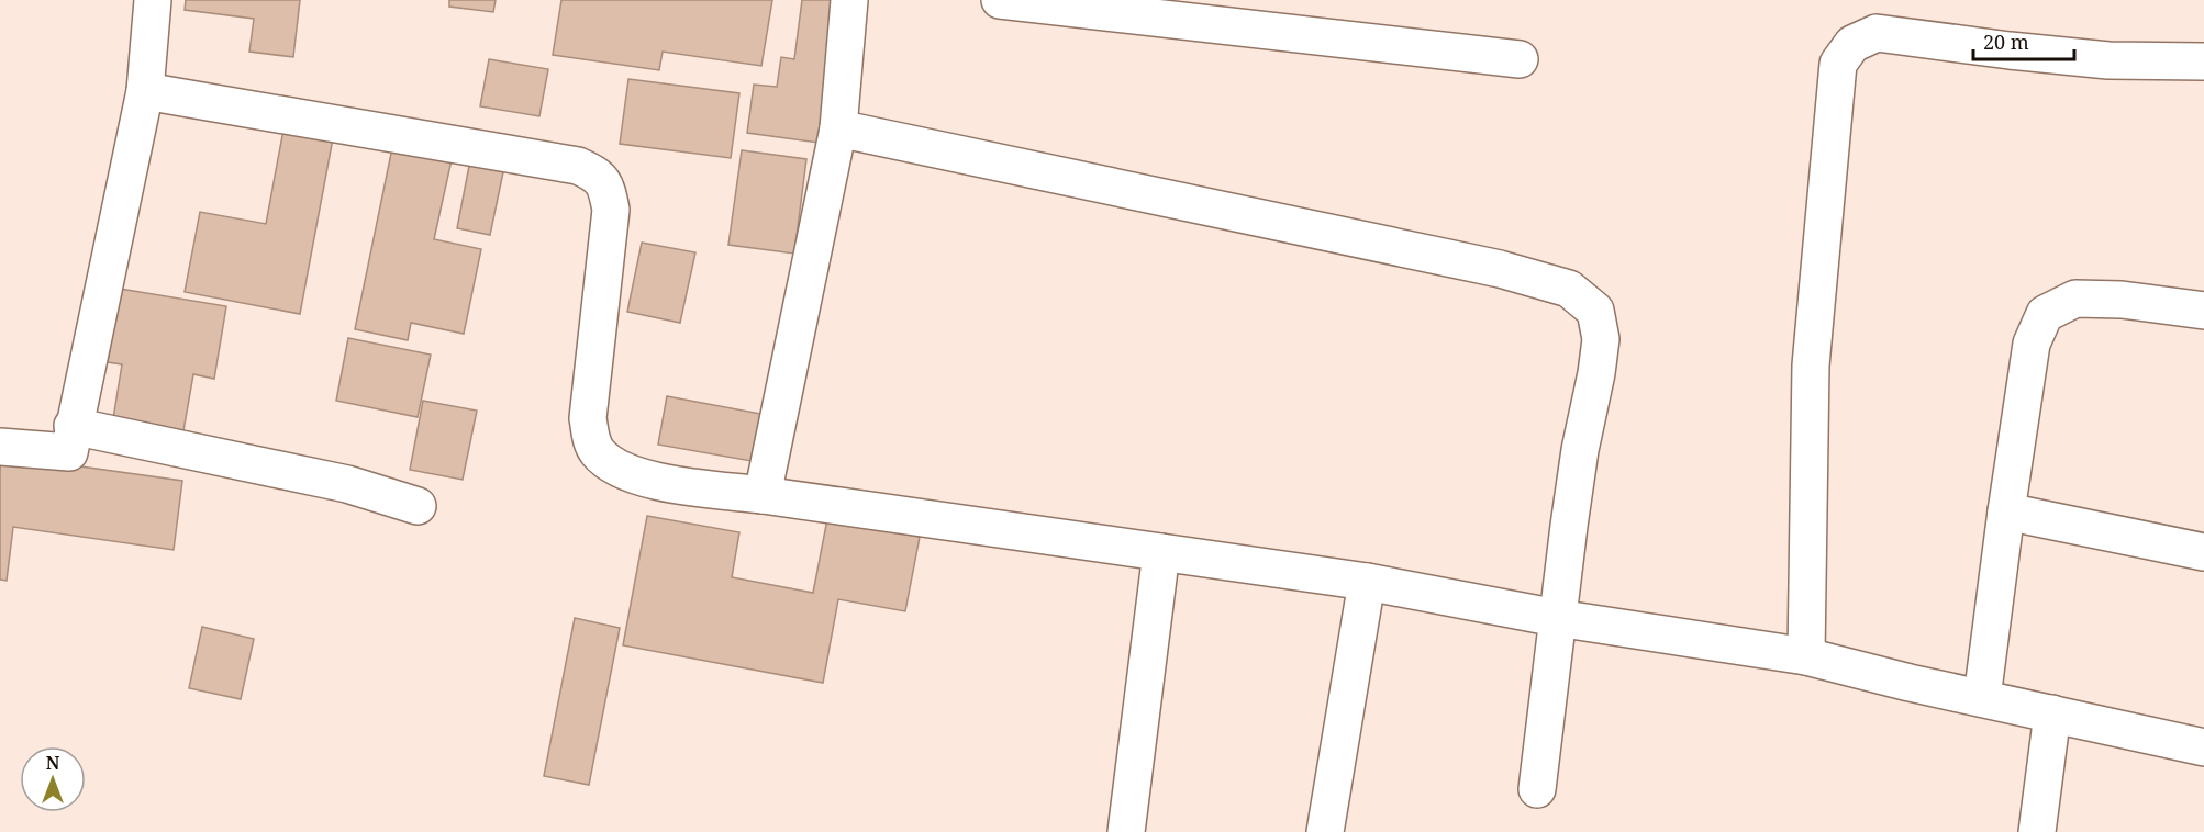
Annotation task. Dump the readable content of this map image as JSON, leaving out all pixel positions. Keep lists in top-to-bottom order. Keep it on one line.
{"scale_bar":"20 m","north":"top"}
